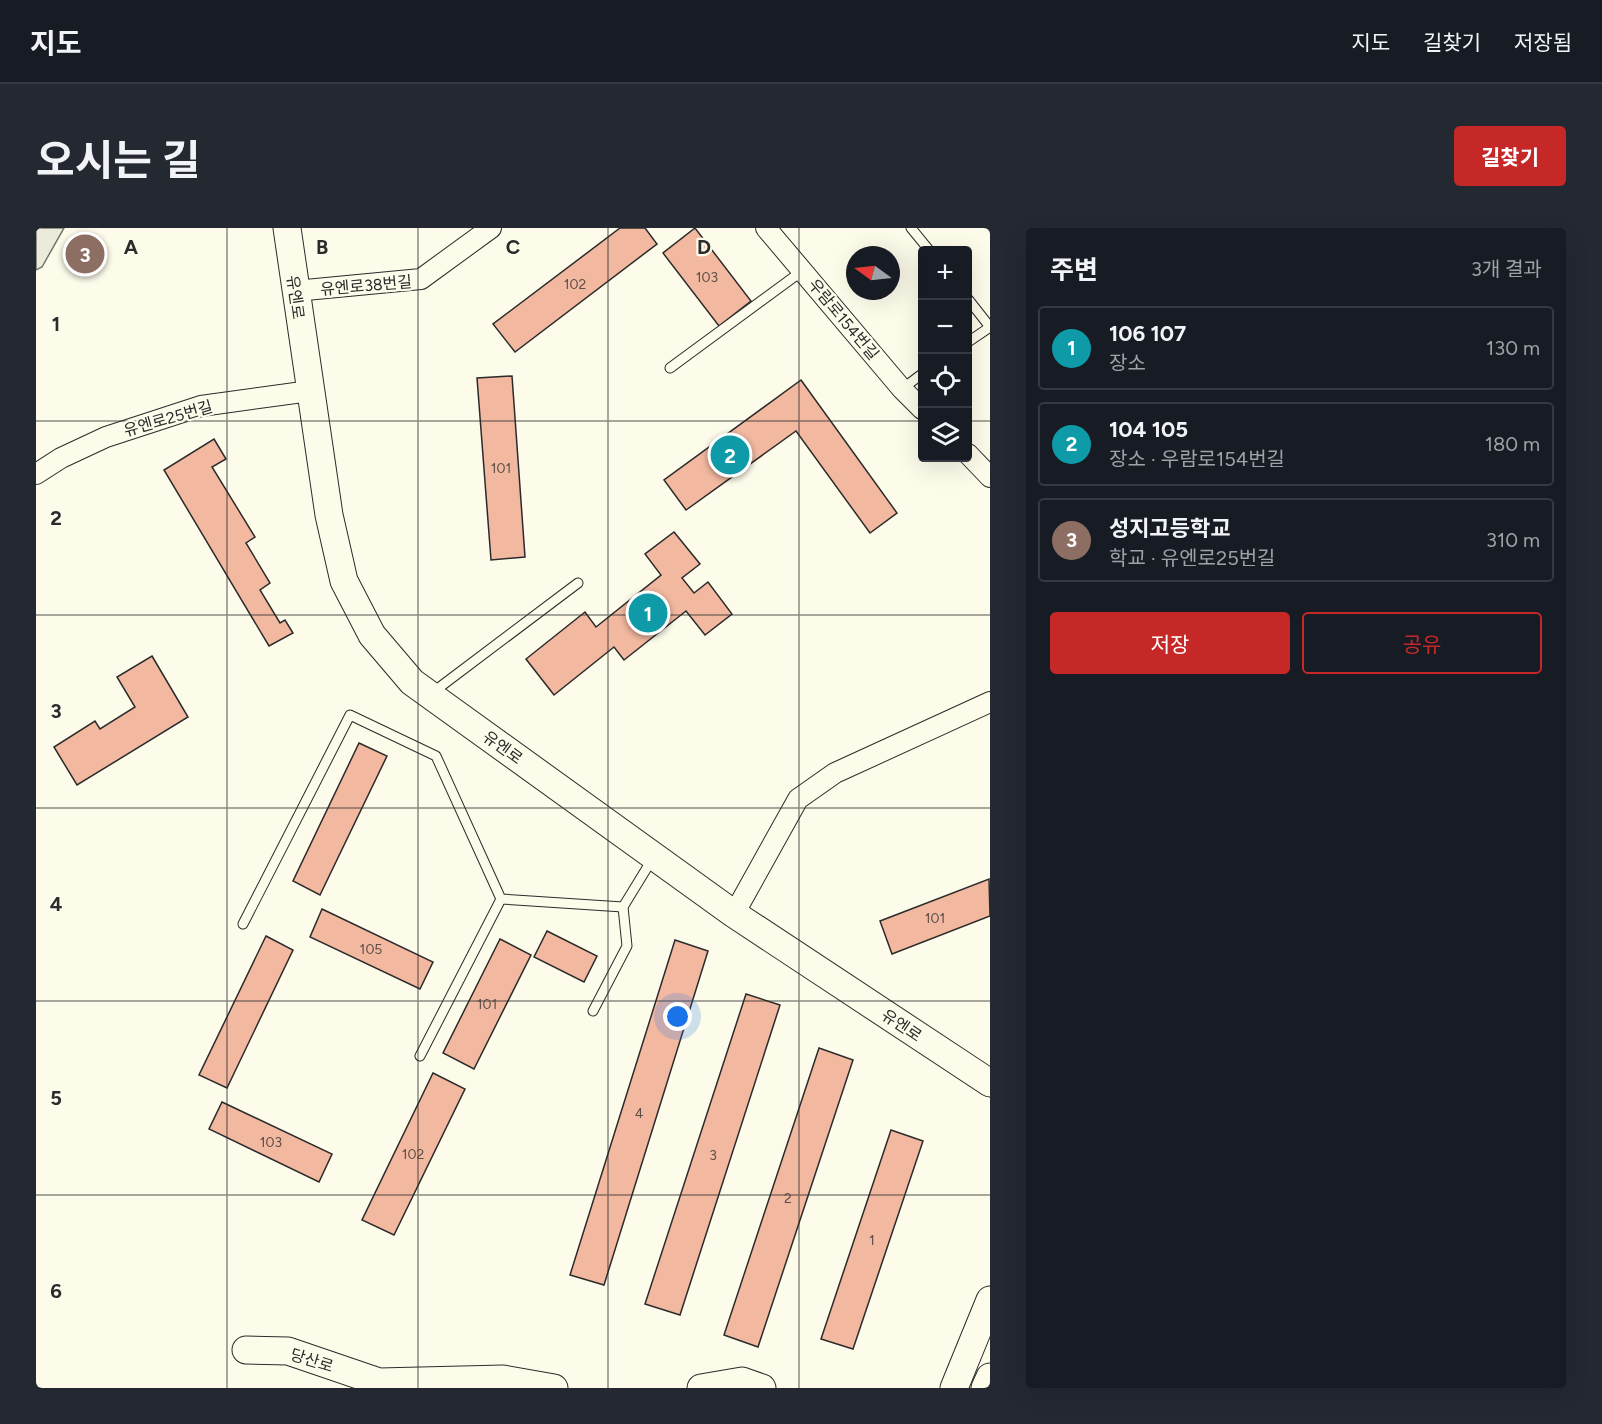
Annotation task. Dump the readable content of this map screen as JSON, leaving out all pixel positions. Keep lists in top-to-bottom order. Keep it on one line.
{"streets":{"main road":["유엔로","당산로"],"street":["유엔로38번길","우람로154번길","유엔로25번길"]},"crossings":[["유엔로38번길","유엔로"],["유엔로","유엔로25번길"]],"house_numbers":["103","102","101","101","105","101","4","103","102","3","2","1"],"north":"left","page":{"header":"지도","nav":["지도","길찾기","저장됨"],"title":"오시는 길","buttons":["길찾기",["저장","공유"]],"heading":["주변","3개 결과"],"pins":["3","2","1"],"map_buttons":["+","−"],"list":[{"mark":"1","name":"106 107","note":"장소","value":"130 m"},{"mark":"2","name":"104 105","note":"장소 · 우람로154번길","value":"180 m"},{"mark":"3","name":"성지고등학교","note":"학교 · 유엔로25번길","value":"310 m"}]},"grid":{"columns":["A","B","C","D"],"rows":["1","2","3","4","5","6"]}}
